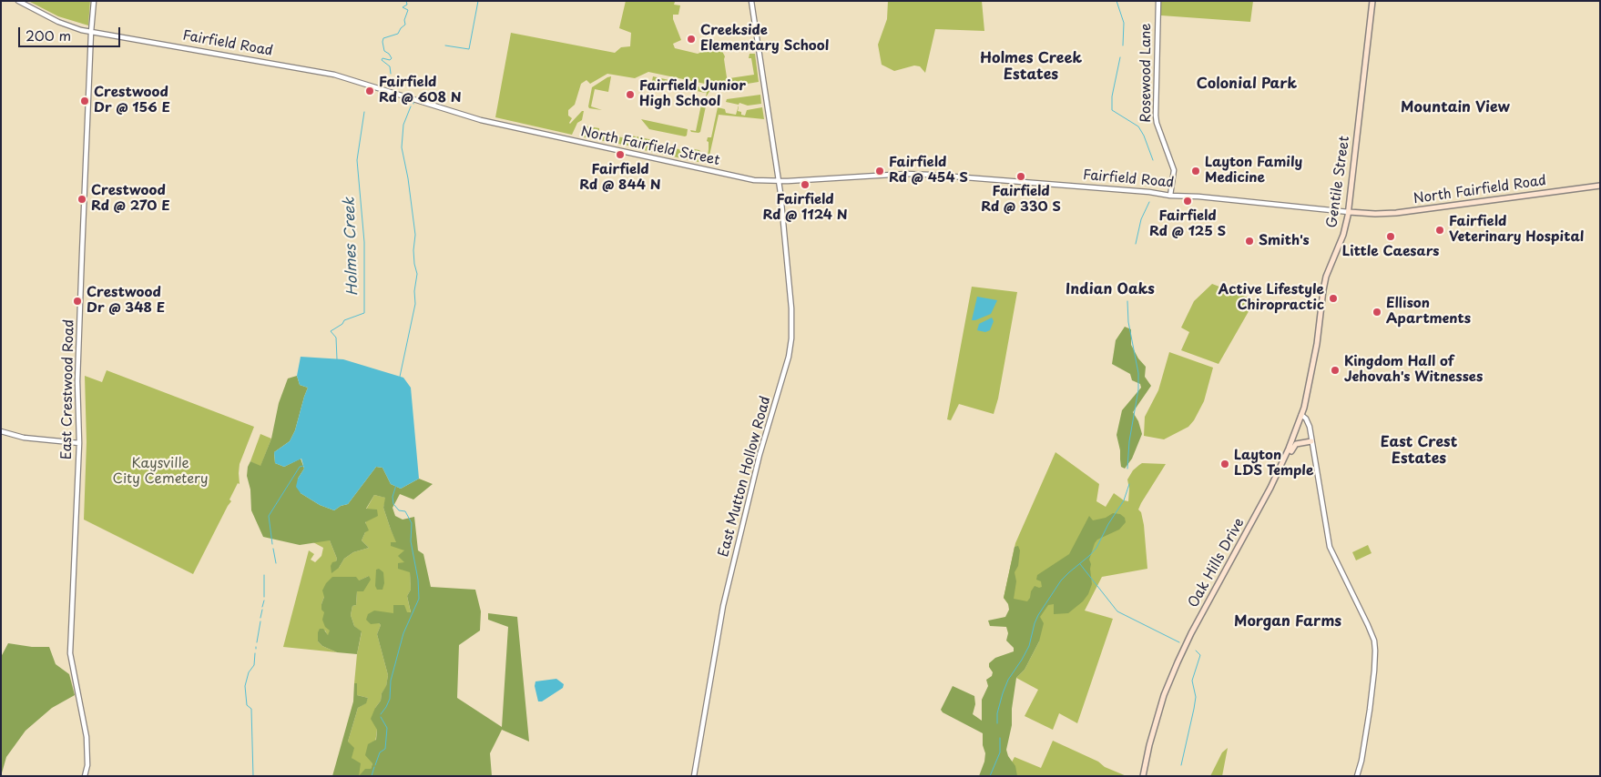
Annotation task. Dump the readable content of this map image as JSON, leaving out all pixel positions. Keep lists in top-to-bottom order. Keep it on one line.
{"streets":{"main road":["Fairfield Road","Gentile Street","North Fairfield Road","Oak Hills Drive"],"street":["Rosewood Lane","North Fairfield Street","East Crestwood Road","East Mutton Hollow Road"]},"crossings":[["Fairfield Road","Rosewood Lane"],["Fairfield Road","North Fairfield Street"],["Fairfield Road","Gentile Street"],["Fairfield Road","North Fairfield Road"],["Fairfield Road","East Crestwood Road"],["North Fairfield Street","East Mutton Hollow Road"],["Gentile Street","Oak Hills Drive"]],"districts":["Holmes Creek Estates","Colonial Park","Mountain View","Indian Oaks","East Crest Estates","Morgan Farms"],"water":["Holmes Creek"],"parks":["Kaysville City Cemetery"],"places":["Creekside Elementary School","Fairfield Rd @ 608 N","Fairfield Junior High School","Crestwood Dr @ 156 E","Fairfield Rd @ 844 N","Fairfield Rd @ 454 S","Layton Family Medicine","Fairfield Rd @ 330 S","Fairfield Rd @ 1124 N","Crestwood Rd @ 270 E","Fairfield Rd @ 125 S","Fairfield Veterinary Hospital","Little Caesars","Smith's","Active Lifestyle Chiropractic","Crestwood Dr @ 348 E","Ellison Apartments","Kingdom Hall of Jehovah's Witnesses","Layton LDS Temple"],"scale_bar":"200 m"}
